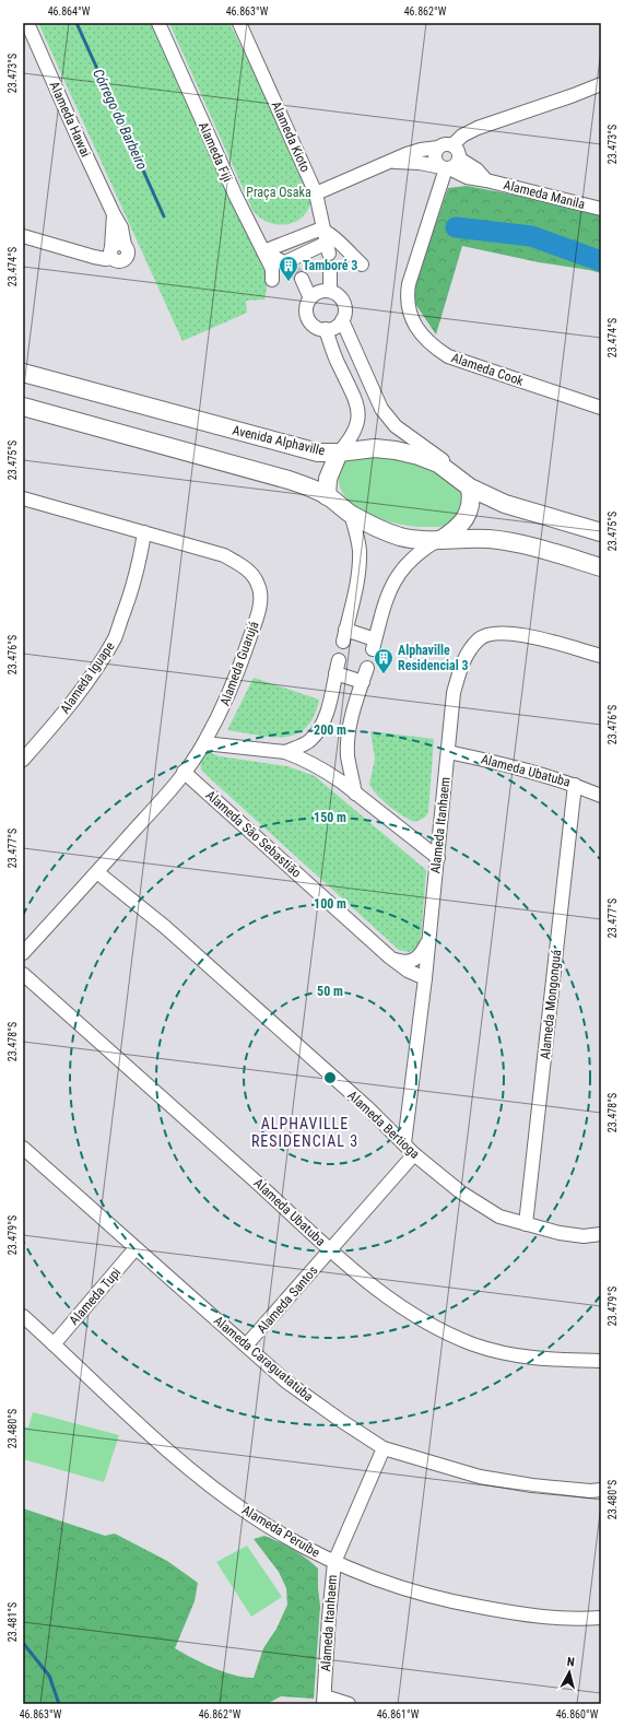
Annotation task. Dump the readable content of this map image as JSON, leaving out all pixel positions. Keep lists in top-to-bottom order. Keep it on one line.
{"streets":{"main road":["Avenida Alphaville"],"street":["Alameda Hawai","Alameda Kioto","Alameda Fiji","Alameda Manila","Alameda Cook","Alameda Guarujá","Alameda Iguape","Alameda Ubatuba","Alameda Itanhaem","Alameda São Sebastião","Alameda Mongonguá","Alameda Bertioga","Alameda Tupi","Alameda Santos","Alameda Caraguatatuba","Alameda Peruíbe"]},"crossings":[["Alameda Kioto","Alameda Fiji"],["Alameda Manila","Alameda Cook"],["Alameda Guarujá","Alameda Iguape"],["Alameda Guarujá","Alameda São Sebastião"],["Alameda Guarujá","Alameda Bertioga"],["Alameda Ubatuba","Alameda Itanhaem"],["Alameda Ubatuba","Alameda Mongonguá"],["Alameda Ubatuba","Alameda Santos"],["Alameda Itanhaem","Alameda São Sebastião"],["Alameda Itanhaem","Alameda Bertioga"],["Alameda Itanhaem","Alameda Caraguatatuba"],["Alameda Itanhaem","Alameda Peruíbe"],["Alameda Mongonguá","Alameda Bertioga"],["Alameda Bertioga","Alameda Santos"],["Alameda Tupi","Alameda Caraguatatuba"],["Alameda Tupi","Alameda Peruíbe"],["Alameda Santos","Alameda Caraguatatuba"]],"districts":["ALPHAVILLE RESIDENCIAL 3"],"water":["Córrego do Barbeiro"],"parks":["Praça Osaka"],"places":{"building":["Tamboré 3","Alphaville Residencial 3"]},"north":"top","coordinates":["46.864°W","46.863°W","46.862°W","23.473°S","23.474°S","23.475°S","23.476°S","23.477°S","23.478°S","23.479°S","23.480°S","23.481°S","46.861°W","46.860°W"],"rings":["200 m","150 m","100 m","50 m"]}
